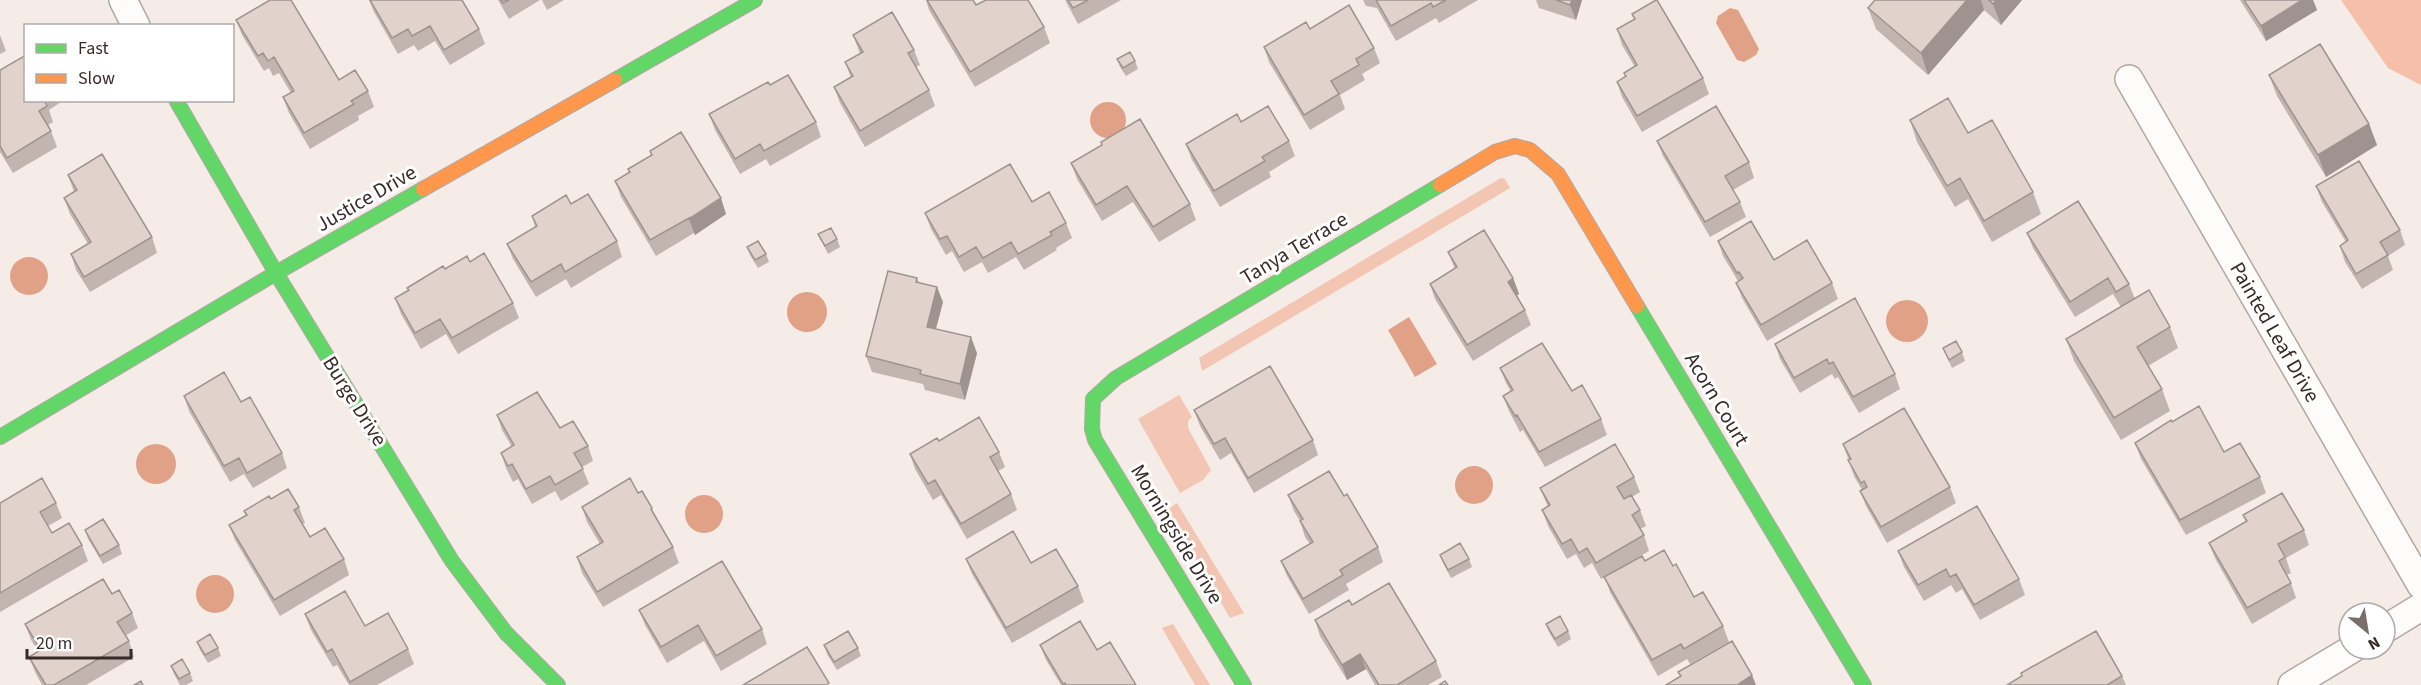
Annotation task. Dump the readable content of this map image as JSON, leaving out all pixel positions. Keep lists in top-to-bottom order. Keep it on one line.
{"streets":{"street":["Justice Drive","Tanya Terrace","Painted Leaf Drive","Acorn Court","Burge Drive","Morningside Drive"]},"crossings":[["Justice Drive","Burge Drive"],["Tanya Terrace","Acorn Court"],["Tanya Terrace","Morningside Drive"]],"legend":["Fast","Slow"],"scale_bar":"20 m","north":"bottom right"}
